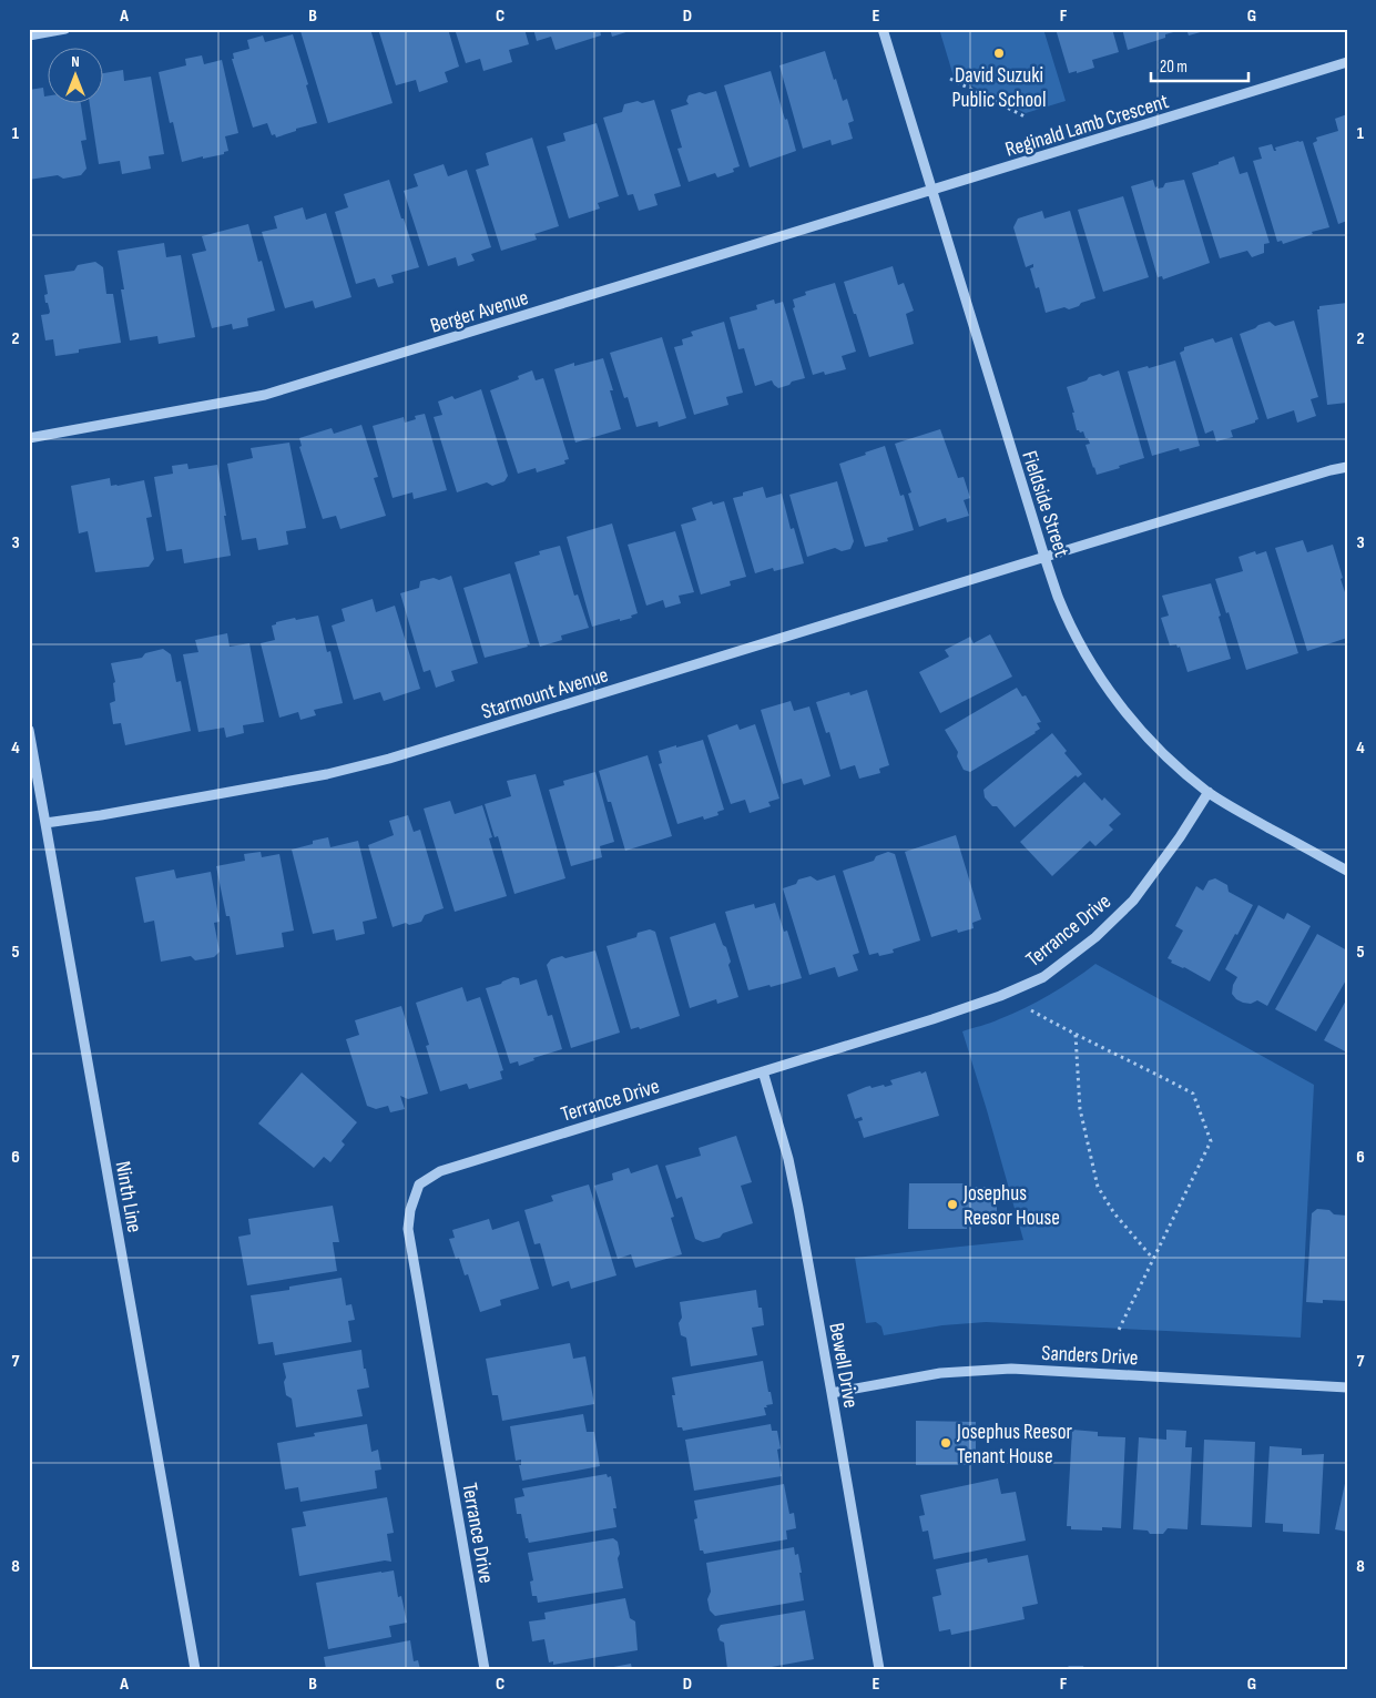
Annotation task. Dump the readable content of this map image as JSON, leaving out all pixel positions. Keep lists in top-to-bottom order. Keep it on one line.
{"streets":{"street":["Reginald Lamb Crescent","Berger Avenue","Fieldside Street","Starmount Avenue","Terrance Drive","Ninth Line","Sanders Drive","Bewell Drive"]},"crossings":[["Reginald Lamb Crescent","Berger Avenue"],["Reginald Lamb Crescent","Fieldside Street"],["Berger Avenue","Fieldside Street"],["Fieldside Street","Starmount Avenue"],["Fieldside Street","Terrance Drive"],["Starmount Avenue","Ninth Line"],["Terrance Drive","Bewell Drive"],["Sanders Drive","Bewell Drive"]],"places":["David Suzuki Public School","Josephus Reesor House","Josephus Reesor Tenant House"],"scale_bar":"20 m","north":"top","grid":{"columns":["A","B","C","D","E","F","G"],"rows":["1","2","3","4","5","6","7","8"]}}
